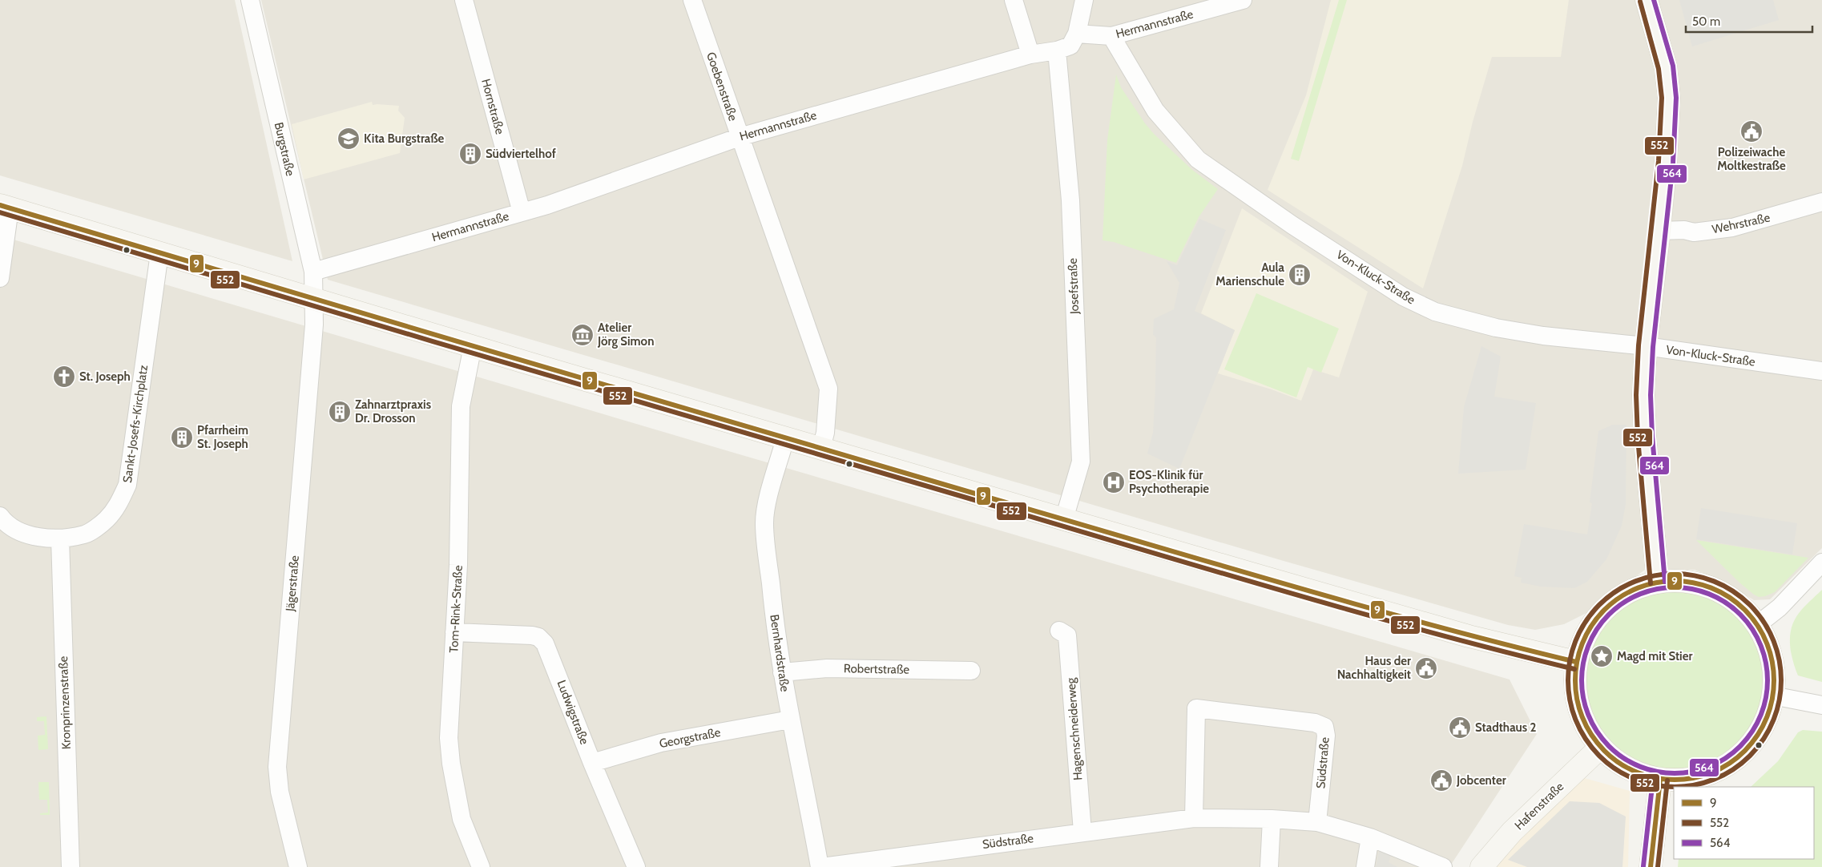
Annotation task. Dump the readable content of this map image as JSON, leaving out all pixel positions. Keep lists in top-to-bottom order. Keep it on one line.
{"streets":{"main road":["Hafenstraße"],"street":["Hermannstraße","Goebenstraße","Hornstraße","Burgstraße","Wehrstraße","Von-Kluck-Straße","Josefstraße","Sankt-Josefs-Kirchplatz","Jägerstraße","Tom-Rink-Straße","Bernhardstraße","Robertstraße","Kronprinzenstraße","Ludwigstraße","Hagenschneiderweg","Georgstraße","Südstraße"]},"crossings":[["Hermannstraße","Goebenstraße"],["Hermannstraße","Hornstraße"],["Hermannstraße","Burgstraße"],["Hermannstraße","Von-Kluck-Straße"],["Hermannstraße","Josefstraße"],["Hermannstraße","Jägerstraße"],["Burgstraße","Jägerstraße"],["Sankt-Josefs-Kirchplatz","Kronprinzenstraße"],["Tom-Rink-Straße","Ludwigstraße"],["Bernhardstraße","Robertstraße"],["Bernhardstraße","Georgstraße"],["Bernhardstraße","Südstraße"],["Ludwigstraße","Georgstraße"],["Hagenschneiderweg","Südstraße"]],"places":{"public building":["Polizeiwache Moltkestraße","Haus der Nachhaltigkeit","Stadthaus 2","Jobcenter"],"school or university":["Kita Burgstraße"],"building":["Südviertelhof","Aula Marienschule","Zahnarztpraxis Dr. Drosson","Pfarrheim St. Joseph"],"museum":["Atelier Jörg Simon"],"church":["St. Joseph"],"hospital":["EOS-Klinik für Psychotherapie"],"place":["Magd mit Stier"]},"lines":["transit line 564","transit line 552","transit line 9"],"legend":["9","552","564"],"scale_bar":"50 m"}
